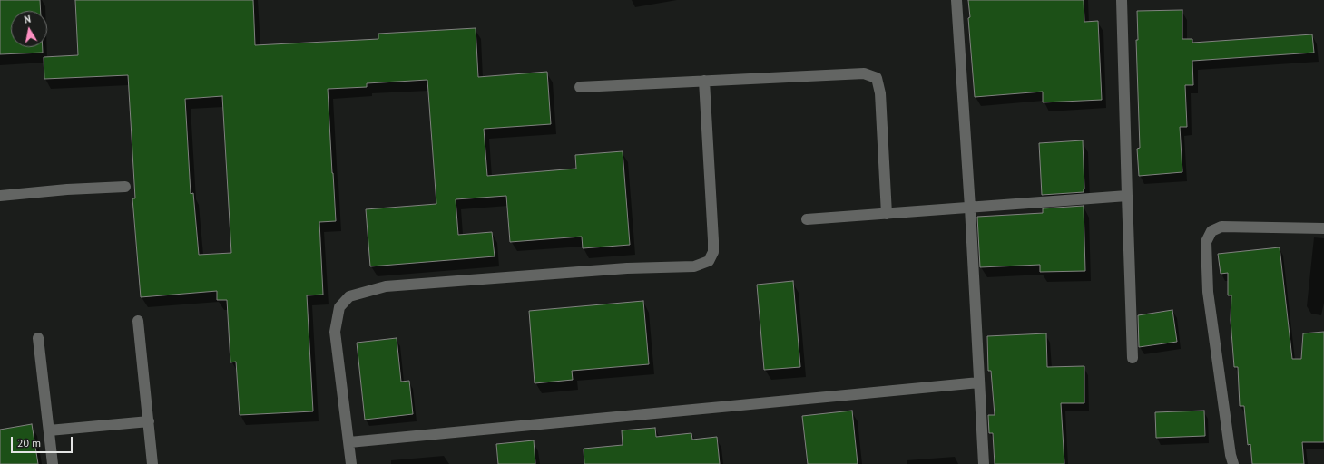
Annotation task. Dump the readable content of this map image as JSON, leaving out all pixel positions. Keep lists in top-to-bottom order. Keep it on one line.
{"scale_bar":"20 m","north":"top"}
